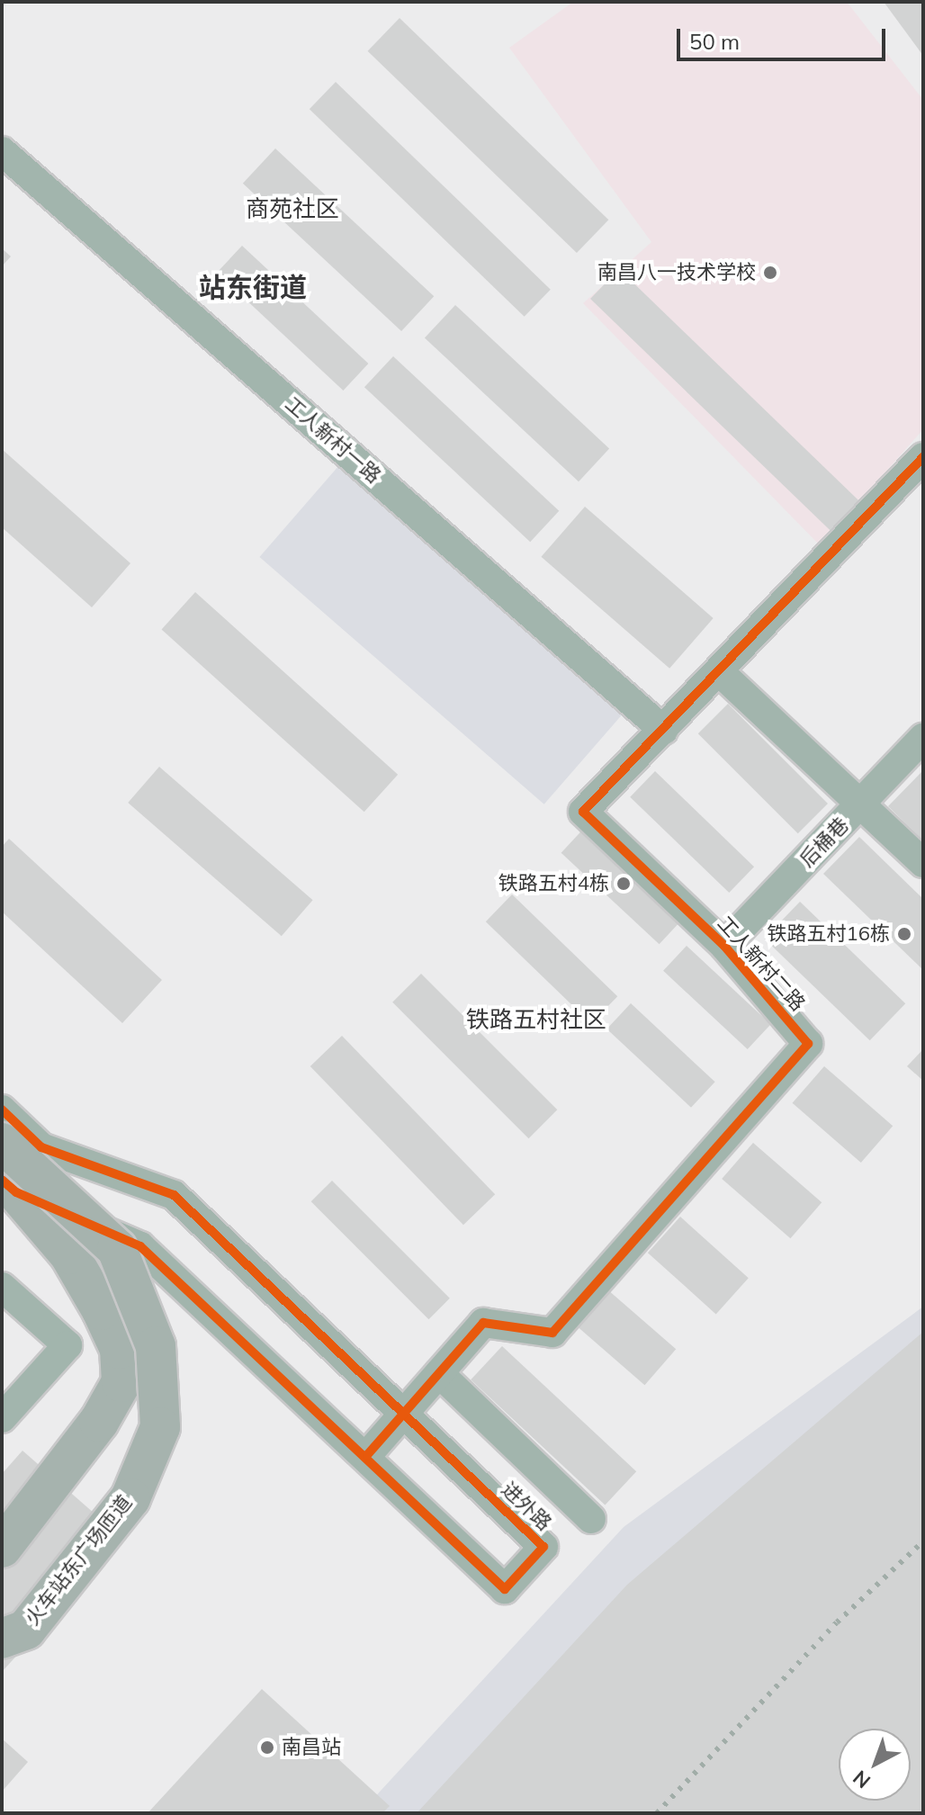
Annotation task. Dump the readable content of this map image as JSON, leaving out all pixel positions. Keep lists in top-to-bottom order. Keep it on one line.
{"streets":{"highway":["火车站东广场匝道"],"street":["工人新村一路","后桶巷","工人新村二路","进外路"]},"crossings":[["工人新村一路","工人新村二路"],["后桶巷","工人新村二路"],["工人新村二路","进外路"]],"districts":["商苑社区","站东街道","铁路五村社区"],"places":["南昌八一技术学校","铁路五村4栋","铁路五村16栋","南昌站"],"scale_bar":"50 m","north":"bottom left"}
